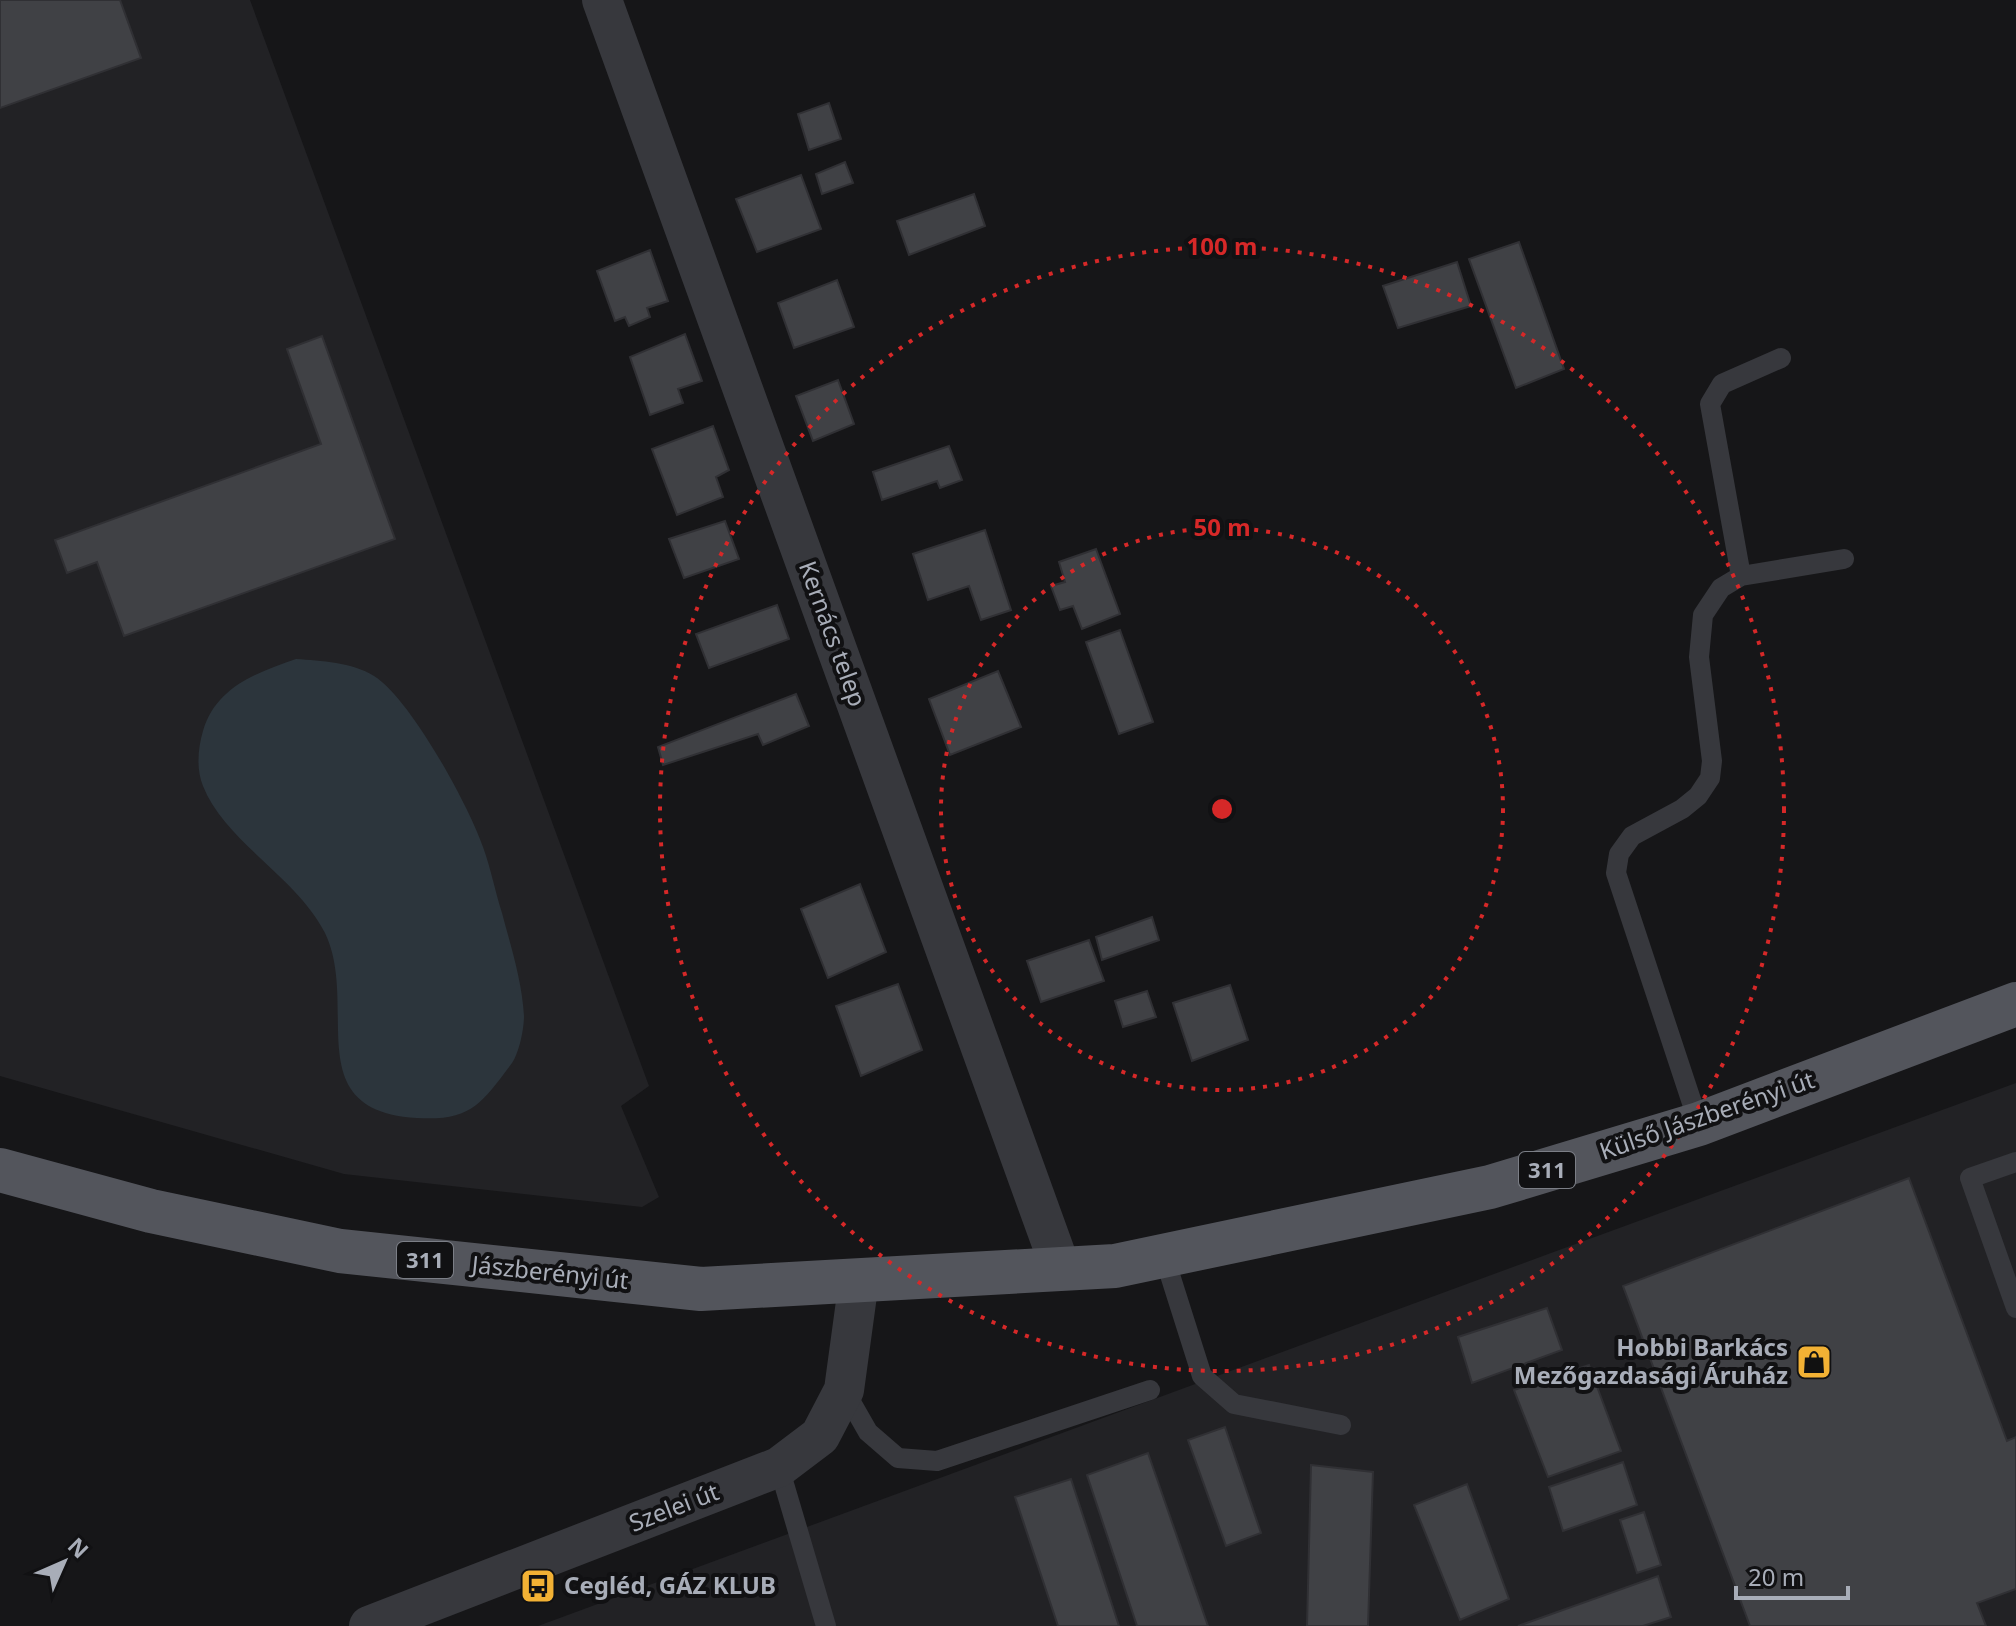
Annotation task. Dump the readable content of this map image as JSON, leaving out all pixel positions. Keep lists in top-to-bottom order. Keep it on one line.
{"streets":{"main road":["Külső Jászberényi út","311","Jászberényi út"],"street":["Kernács telep","Szelei út"]},"crossings":[["Kernács telep","Külső Jászberényi út"],["Kernács telep","Jászberényi út"],["Külső Jászberényi út","Jászberényi út"],["Jászberényi út","Szelei út"]],"places":{"shop":["Hobbi Barkács Mezőgazdasági Áruház"],"bus stop":["Cegléd, GÁZ KLUB"]},"scale_bar":"20 m","north":"top right","rings":["100 m","50 m"]}
